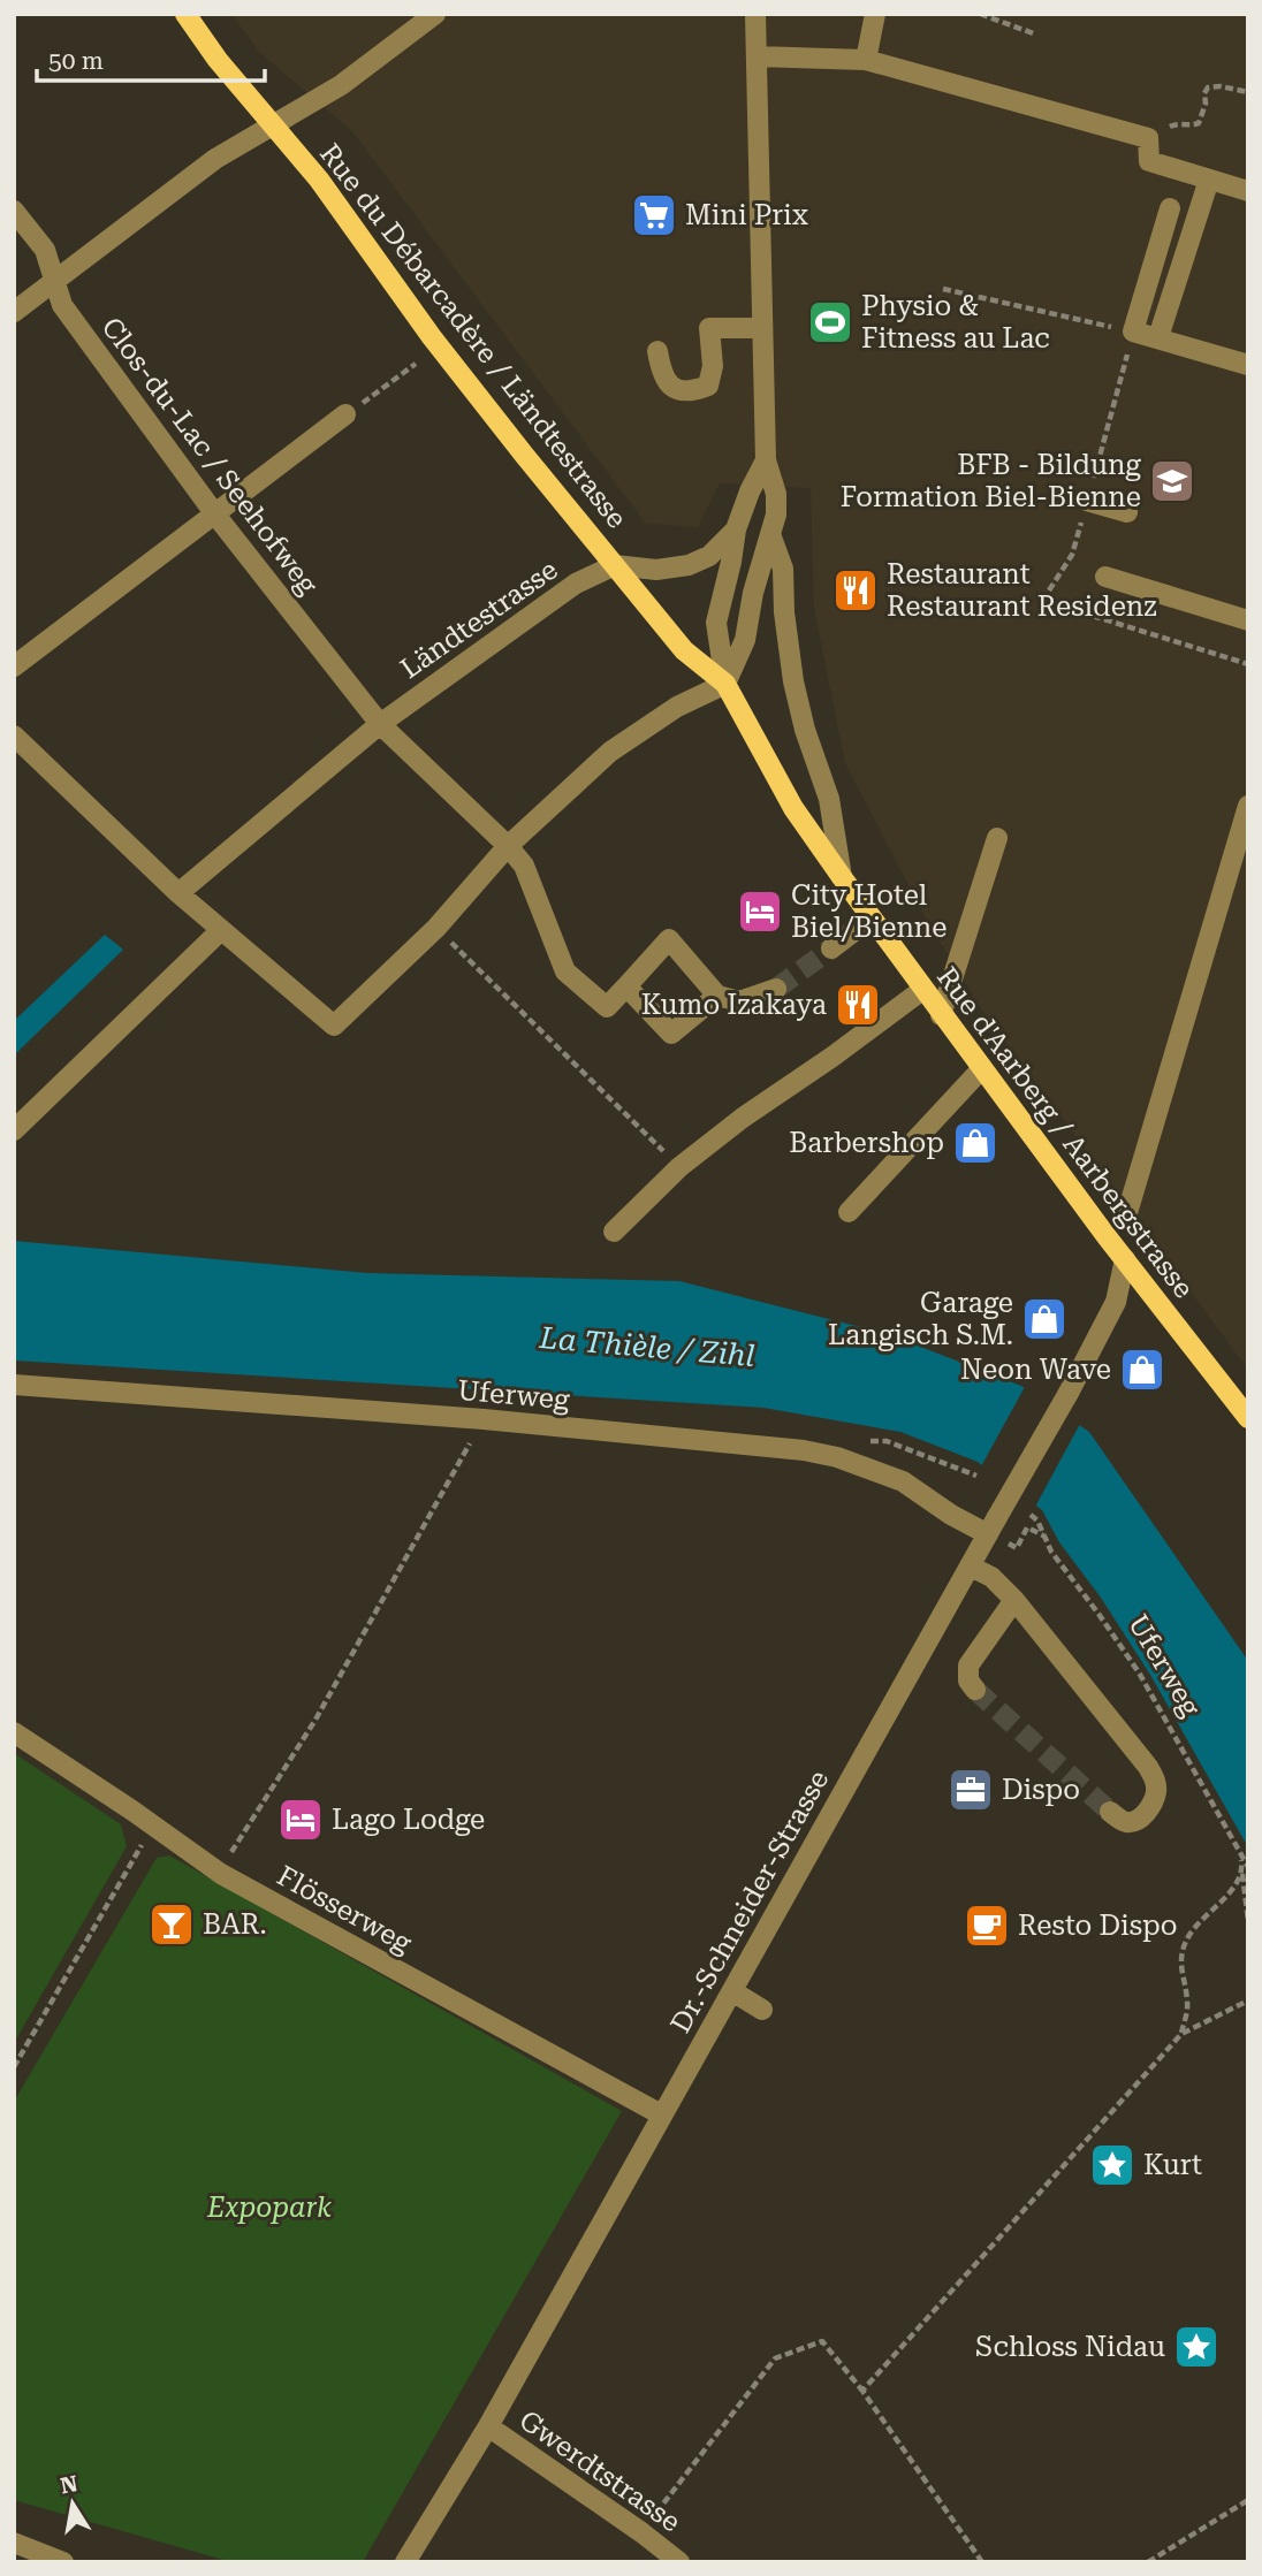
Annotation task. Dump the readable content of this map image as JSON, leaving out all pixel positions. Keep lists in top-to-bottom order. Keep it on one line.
{"streets":{"main road":["Rue du Débarcadère / Ländtestrasse","Rue d'Aarberg / Aarbergstrasse"],"street":["Clos-du-Lac / Seehofweg","Ländtestrasse","Uferweg","Dr.-Schneider-Strasse","Flösserweg","Gwerdtstrasse"]},"crossings":[["Rue du Débarcadère / Ländtestrasse","Ländtestrasse"],["Rue du Débarcadère / Ländtestrasse","Rue d'Aarberg / Aarbergstrasse"],["Clos-du-Lac / Seehofweg","Ländtestrasse"],["Ländtestrasse","Rue d'Aarberg / Aarbergstrasse"],["Rue d'Aarberg / Aarbergstrasse","Dr.-Schneider-Strasse"],["Uferweg","Dr.-Schneider-Strasse"],["Dr.-Schneider-Strasse","Flösserweg"],["Dr.-Schneider-Strasse","Gwerdtstrasse"]],"water":["La Thièle / Zihl"],"parks":["Expopark"],"places":{"supermarket":["Mini Prix"],"sports":["Physio & Fitness au Lac"],"school or university":["BFB - Bildung Formation Biel-Bienne"],"restaurant":["Restaurant Restaurant Residenz","Kumo Izakaya"],"hotel":["City Hotel Biel/Bienne","Lago Lodge"],"shop":["Barbershop","Garage Langisch S.M.","Neon Wave"],"office":["Dispo"],"bar":["BAR."],"cafe":["Resto Dispo"],"place":["Kurt","Schloss Nidau"]},"scale_bar":"50 m","north":"top"}
